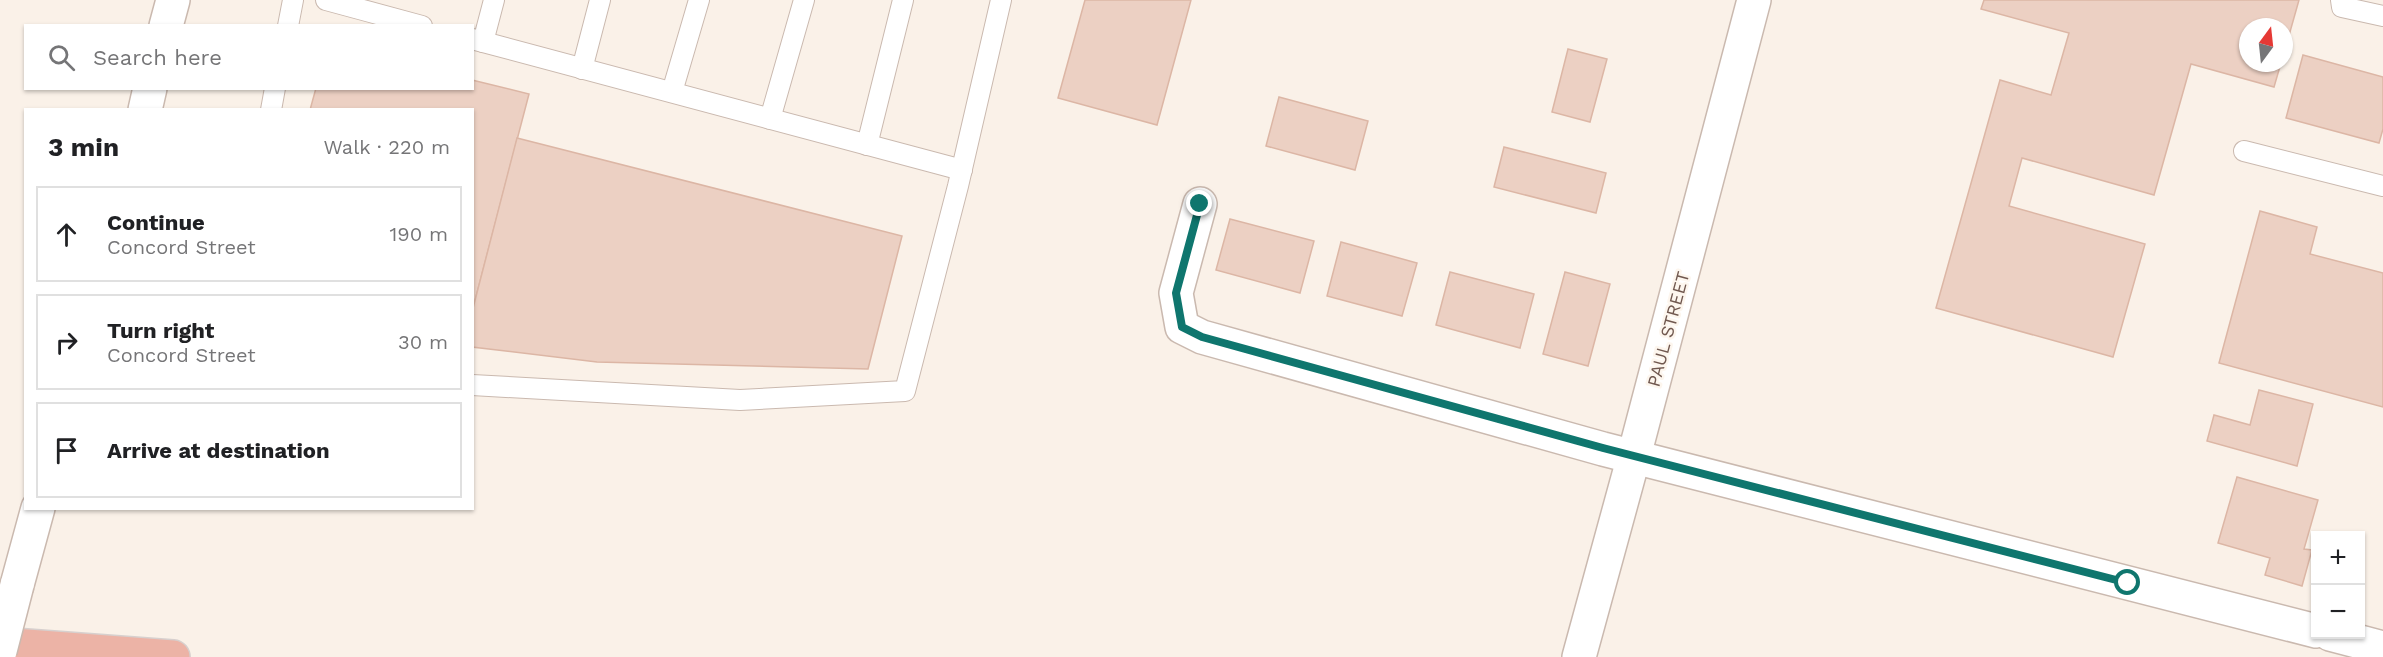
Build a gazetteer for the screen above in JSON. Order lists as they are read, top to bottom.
{
  "streets": {
    "street": ["PAUL STREET"]
  },
  "north": "top",
  "page": {
    "search": "Search here",
    "heading": ["3 min", "Walk · 220 m"],
    "list": [
      ["Continue", "Concord Street", "190 m"],
      ["Turn right", "Concord Street", "30 m"],
      "Arrive at destination"
    ],
    "map_buttons": ["+", "−"]
  }
}
